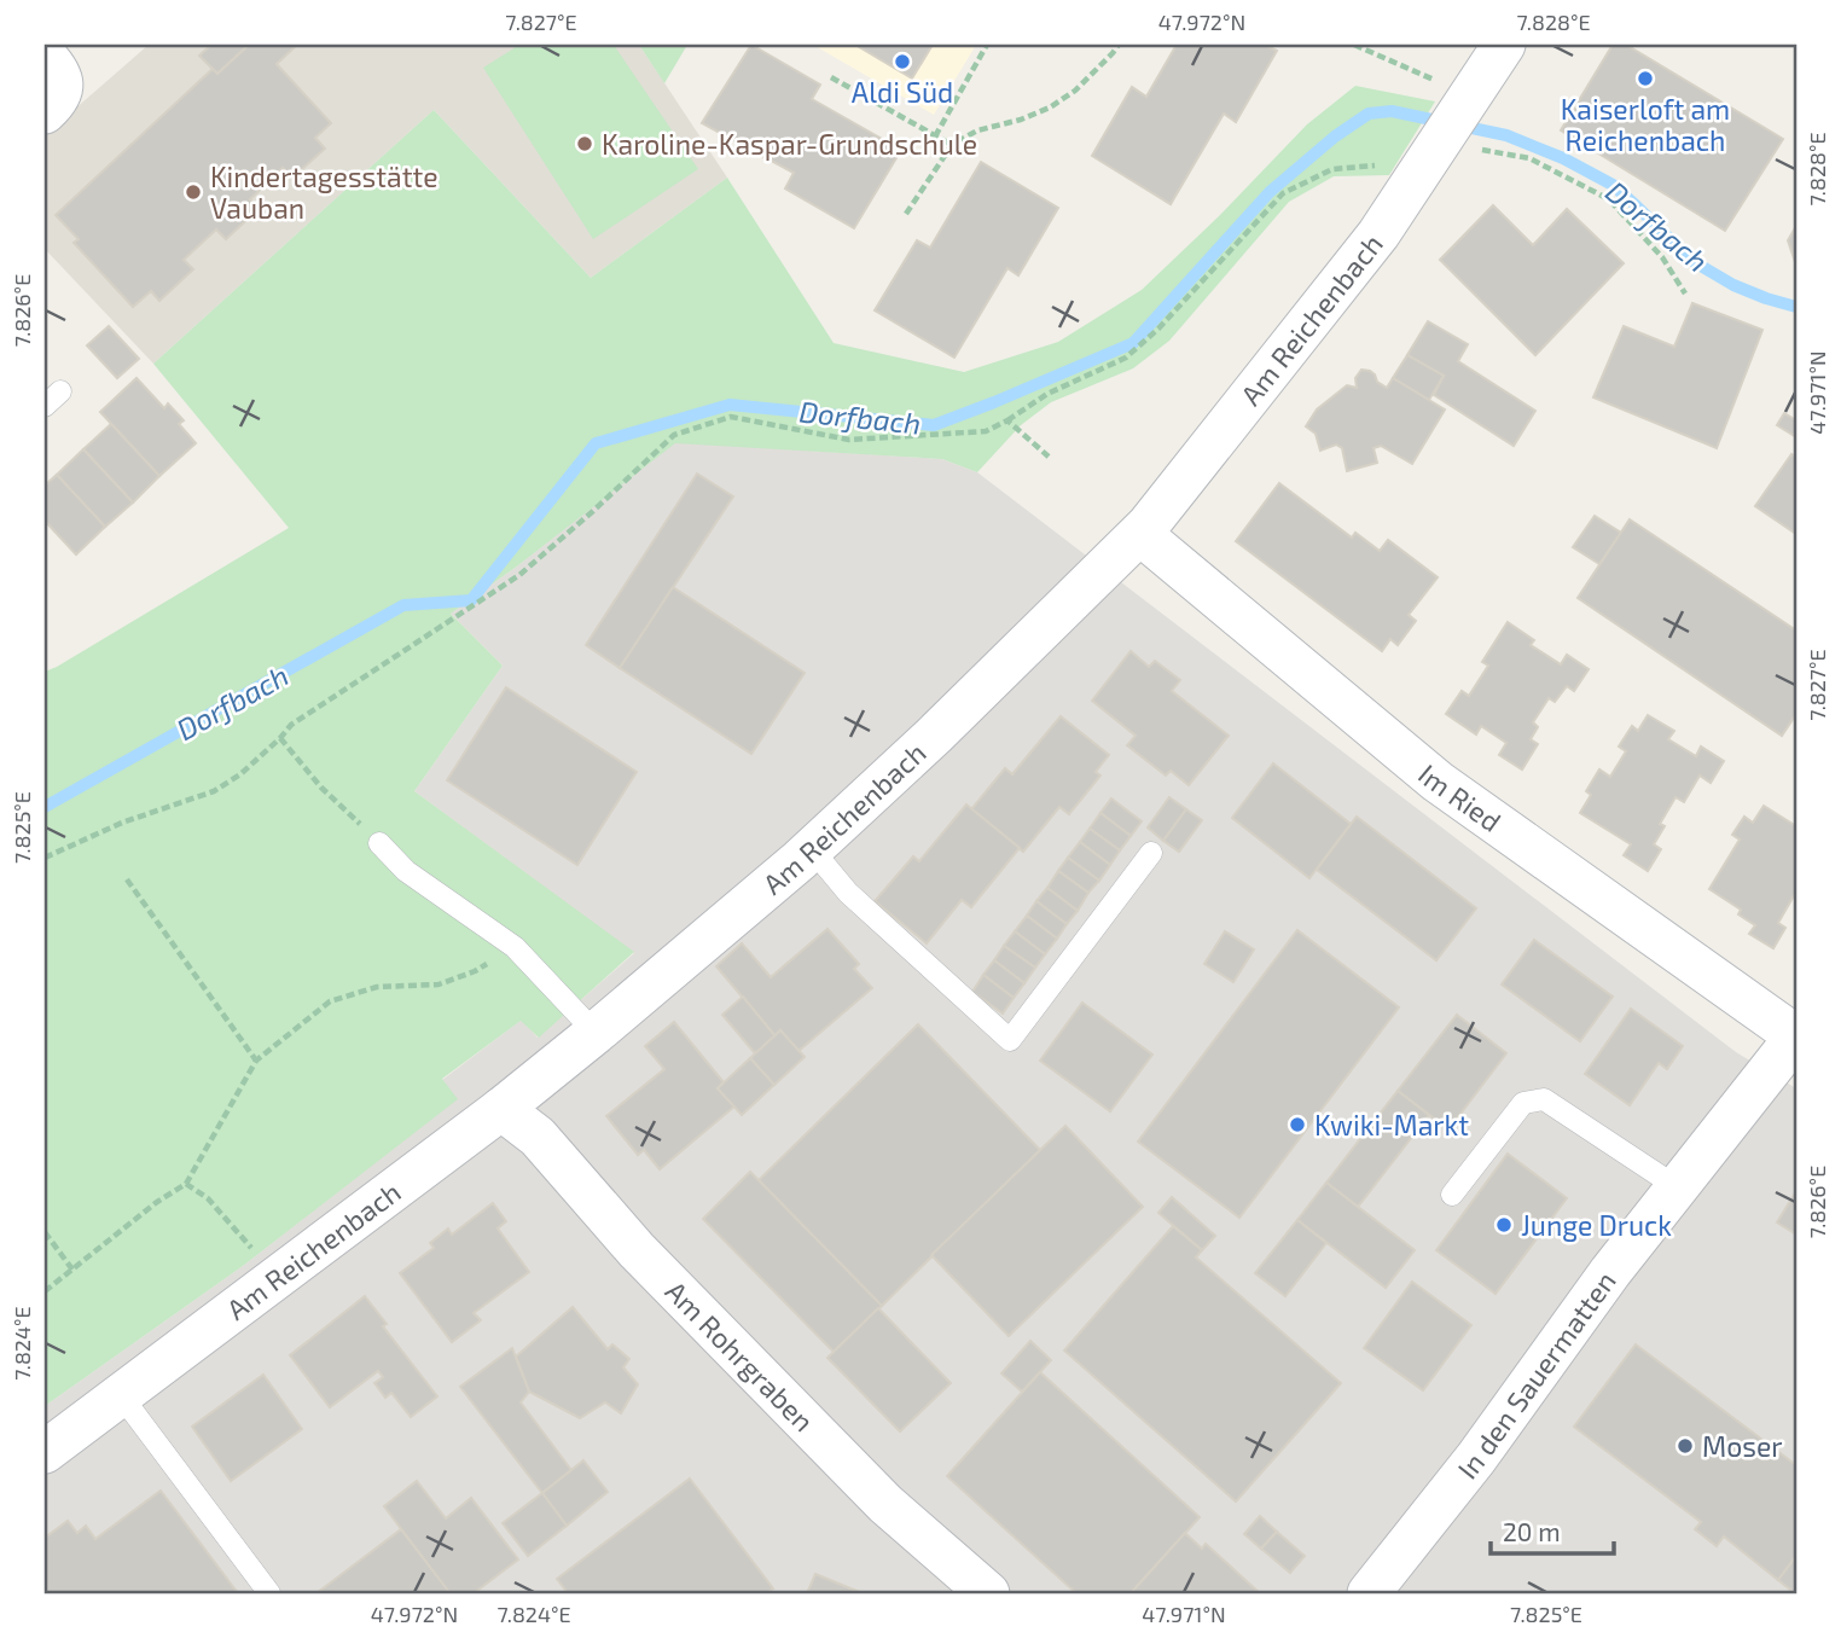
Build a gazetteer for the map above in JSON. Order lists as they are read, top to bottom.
{
  "streets": {
    "street": [
      "Am Reichenbach",
      "Im Ried",
      "Am Rohrgraben",
      "In den Sauermatten"
    ]
  },
  "crossings": [
    ["Am Reichenbach", "Im Ried"],
    ["Am Reichenbach", "Am Rohrgraben"],
    ["Im Ried", "In den Sauermatten"]
  ],
  "water": ["Dorfbach"],
  "places": [
    "Aldi Süd",
    "Kaiserloft am Reichenbach",
    "Karoline-Kaspar-Grundschule",
    "Kindertagesstätte Vauban",
    "Kwiki-Markt",
    "Junge Druck",
    "Moser"
  ],
  "scale_bar": "20 m",
  "coordinates": [
    "7.827°E",
    "47.972°N",
    "7.828°E",
    "7.826°E",
    "47.971°N",
    "7.825°E",
    "7.824°E"
  ]
}
